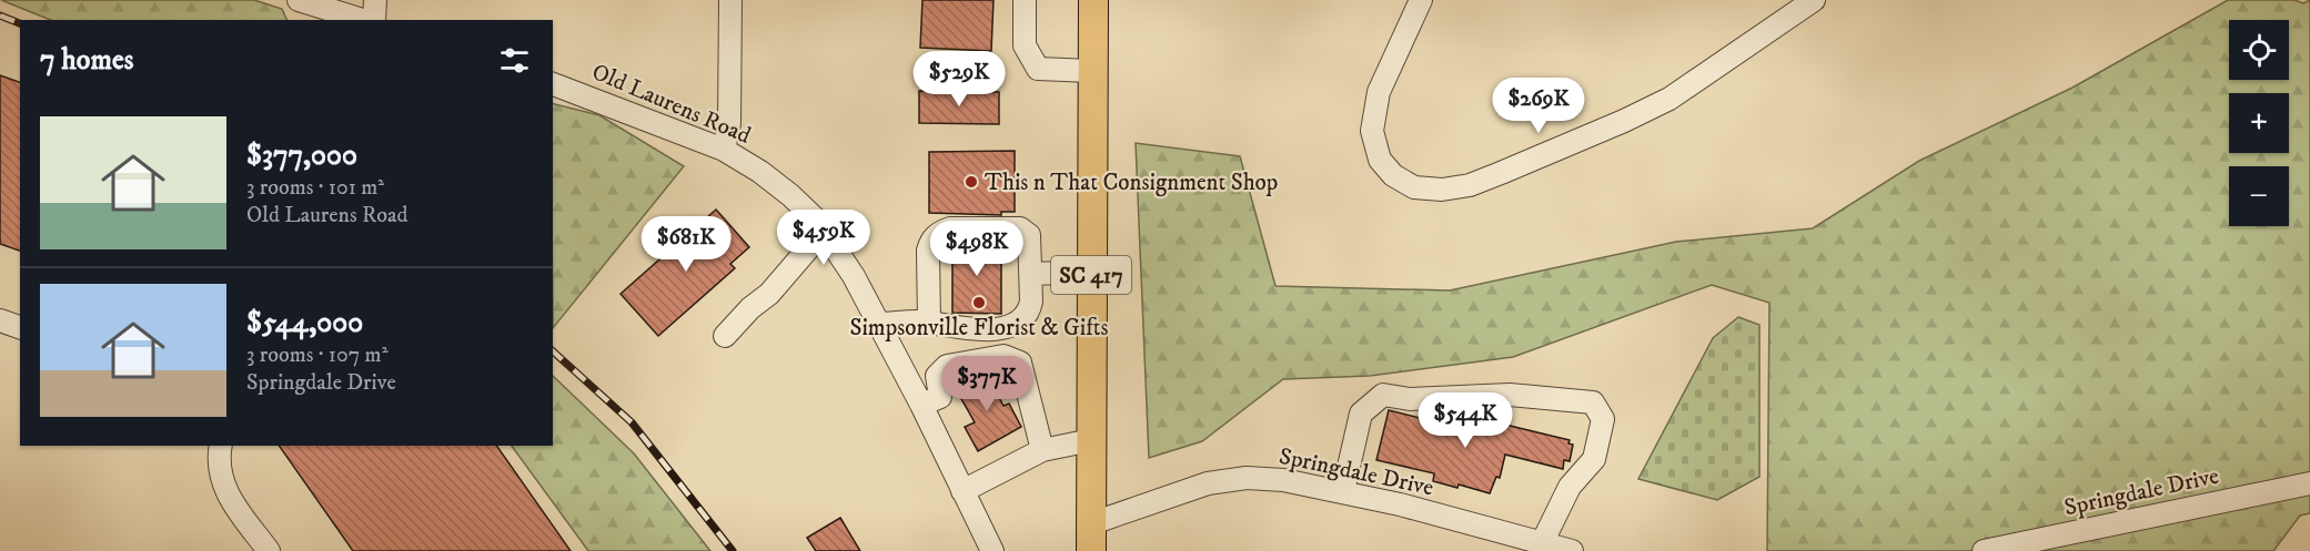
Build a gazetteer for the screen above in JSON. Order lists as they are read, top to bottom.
{
  "streets": {
    "main road": ["SC 417"],
    "street": ["Old Laurens Road", "Springdale Drive"]
  },
  "crossings": [
    ["SC 417", "Springdale Drive"]
  ],
  "places": ["This n That Consignment Shop", "Simpsonville Florist & Gifts"],
  "page": {
    "map_buttons": ["+", "−"],
    "heading": "7 homes",
    "price": [
      "$529K",
      "$269K",
      "$459K",
      "$681K",
      "$498K",
      "$377K",
      "$544K"
    ],
    "list": [
      {
        "name": "$377,000",
        "note": "3 rooms · 101 m² · Old Laurens Road"
      },
      {
        "name": "$544,000",
        "note": "3 rooms · 107 m² · Springdale Drive"
      }
    ]
  }
}
